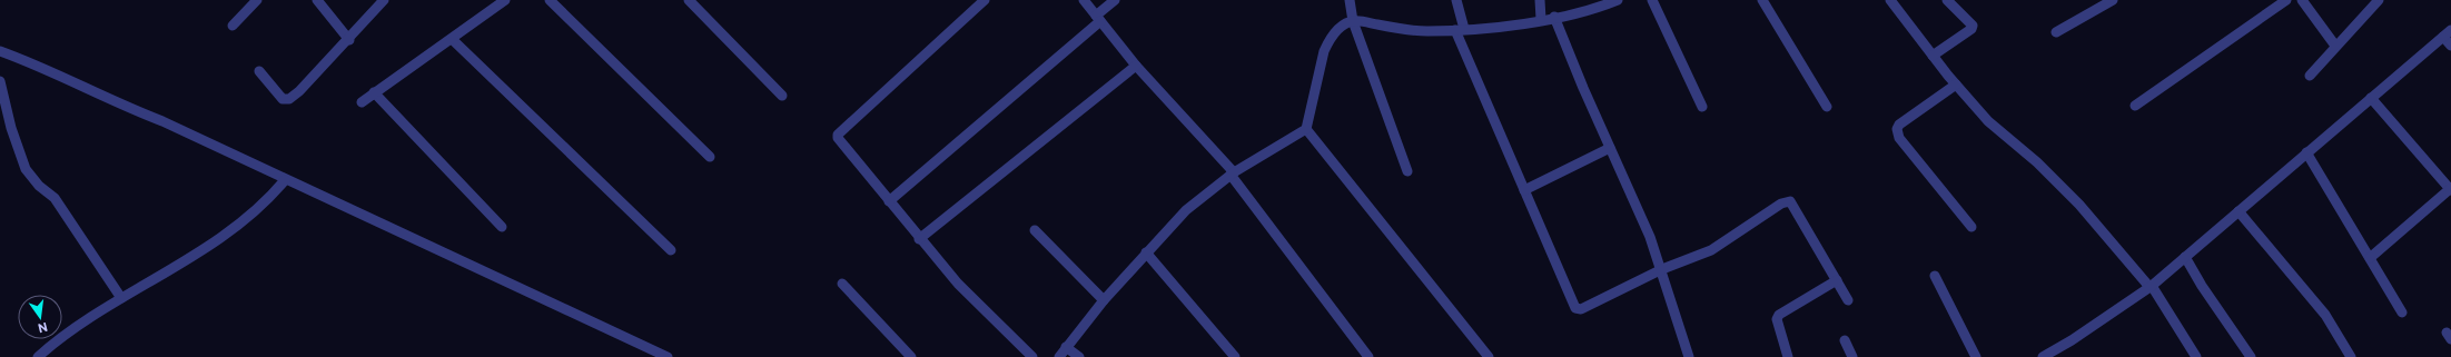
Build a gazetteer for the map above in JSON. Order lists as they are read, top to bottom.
{
  "north": "bottom"
}
